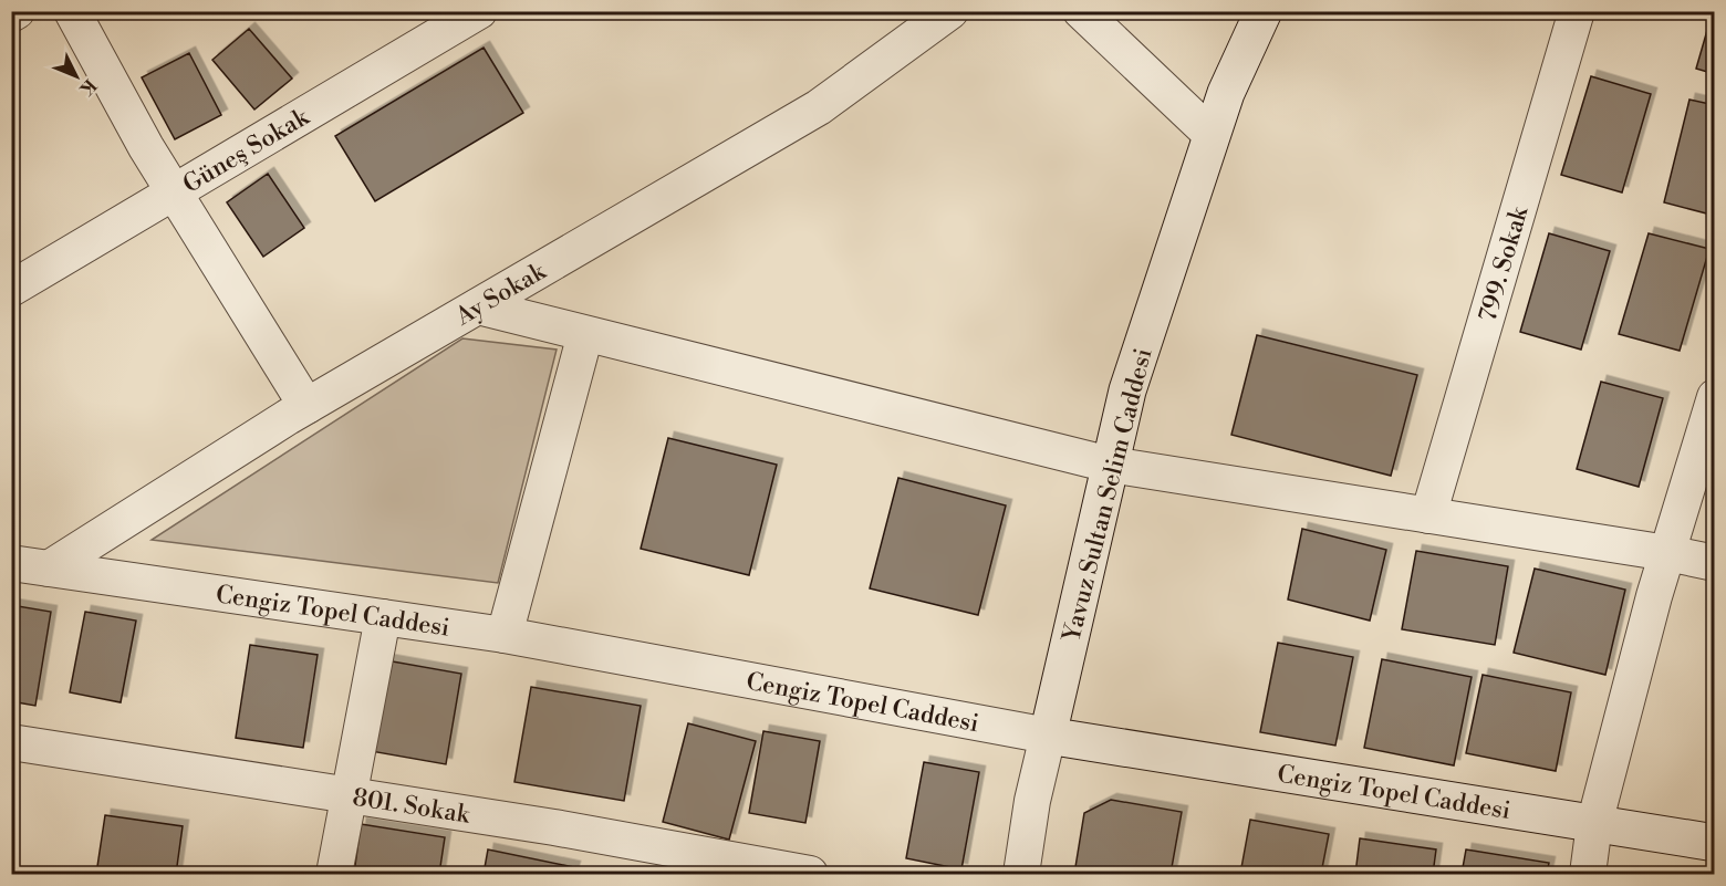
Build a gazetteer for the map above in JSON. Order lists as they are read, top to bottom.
{
  "streets": {
    "street": [
      "Güneş Sokak",
      "799. Sokak",
      "Ay Sokak",
      "Yavuz Sultan Selim Caddesi",
      "Cengiz Topel Caddesi",
      "801. Sokak"
    ]
  },
  "crossings": [
    ["Ay Sokak", "Cengiz Topel Caddesi"],
    ["Yavuz Sultan Selim Caddesi", "Cengiz Topel Caddesi"]
  ],
  "north": "bottom right"
}
